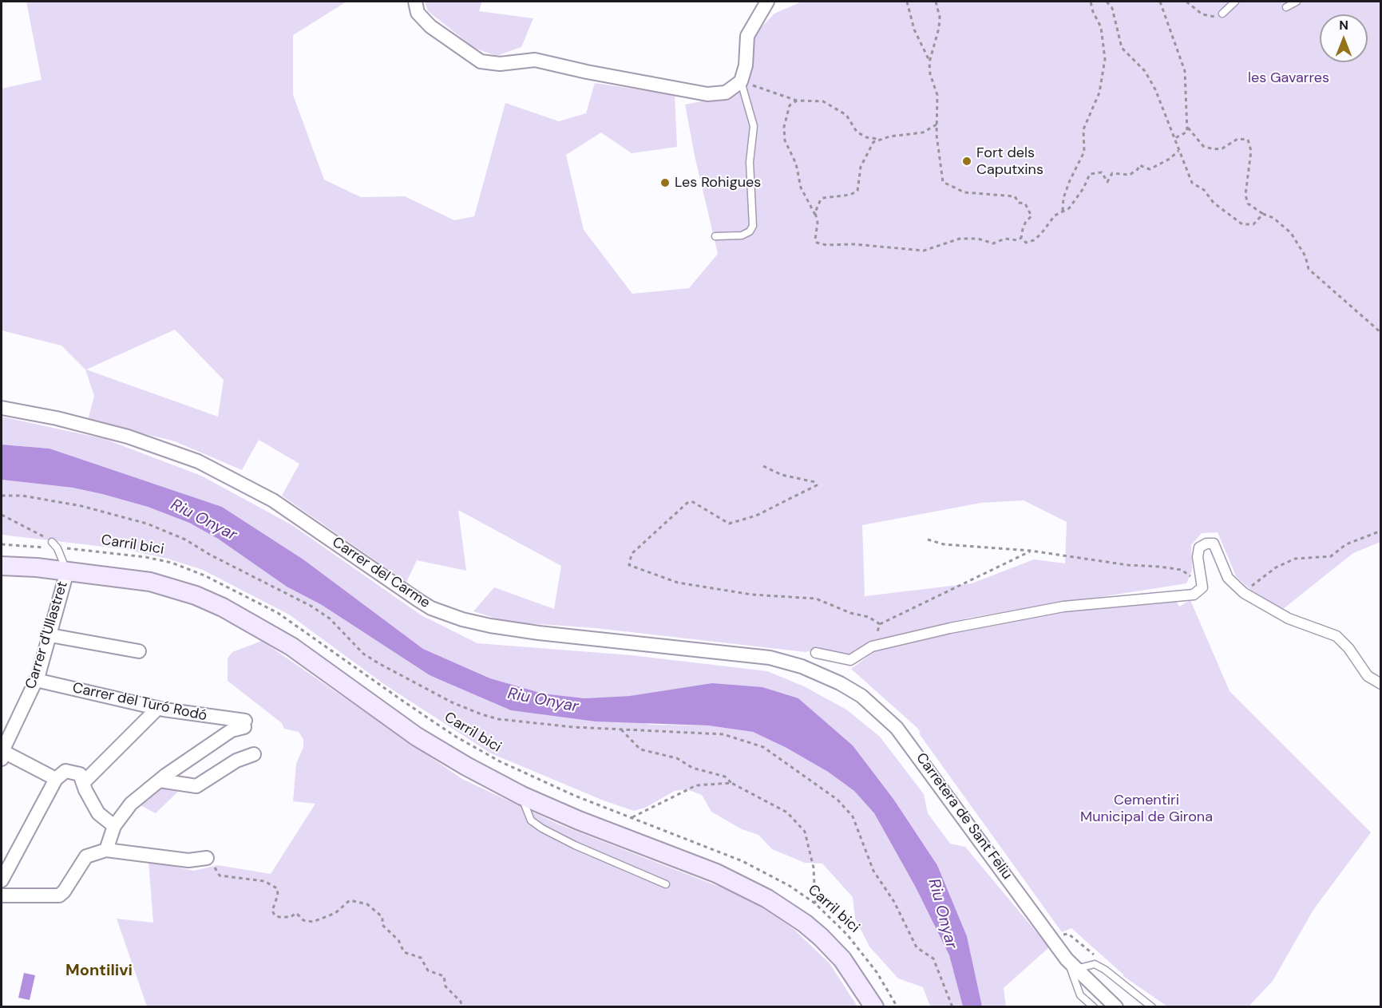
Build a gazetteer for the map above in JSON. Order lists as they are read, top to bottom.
{
  "streets": {
    "street": [
      "Carrer del Carme",
      "Carrer d'Ullastret",
      "Carrer del Turó Rodó",
      "Carretera de Sant Feliu"
    ],
    "path": ["Carril bici"]
  },
  "crossings": [
    ["Carrer del Carme", "Carretera de Sant Feliu"],
    ["Carrer d'Ullastret", "Carrer del Turó Rodó"]
  ],
  "districts": ["Montilivi"],
  "water": ["Riu Onyar"],
  "parks": ["les Gavarres", "Cementiri Municipal de Girona"],
  "places": ["Fort dels Caputxins", "Les Rohigues"],
  "north": "top"
}
